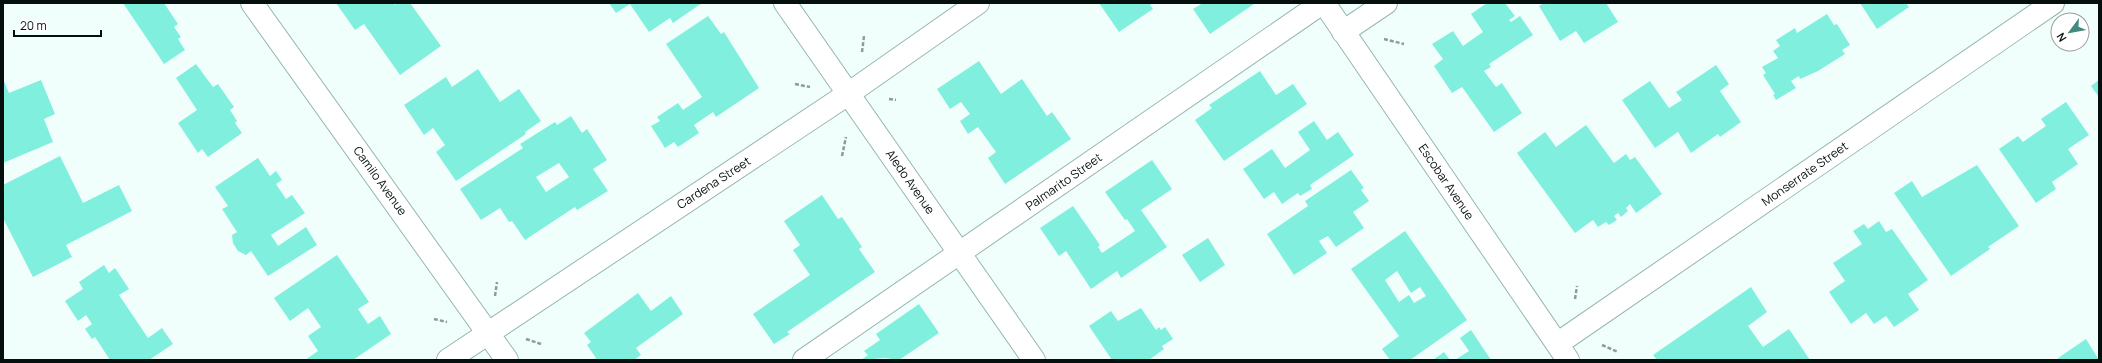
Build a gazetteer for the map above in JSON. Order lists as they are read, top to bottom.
{
  "streets": {
    "street": [
      "Monserrate Street",
      "Camilo Avenue",
      "Aledo Avenue",
      "Palmarito Street",
      "Escobar Avenue",
      "Cardena Street"
    ]
  },
  "crossings": [
    ["Monserrate Street", "Escobar Avenue"],
    ["Camilo Avenue", "Cardena Street"],
    ["Aledo Avenue", "Palmarito Street"],
    ["Aledo Avenue", "Cardena Street"],
    ["Palmarito Street", "Escobar Avenue"]
  ],
  "scale_bar": "20 m",
  "north": "bottom left"
}
